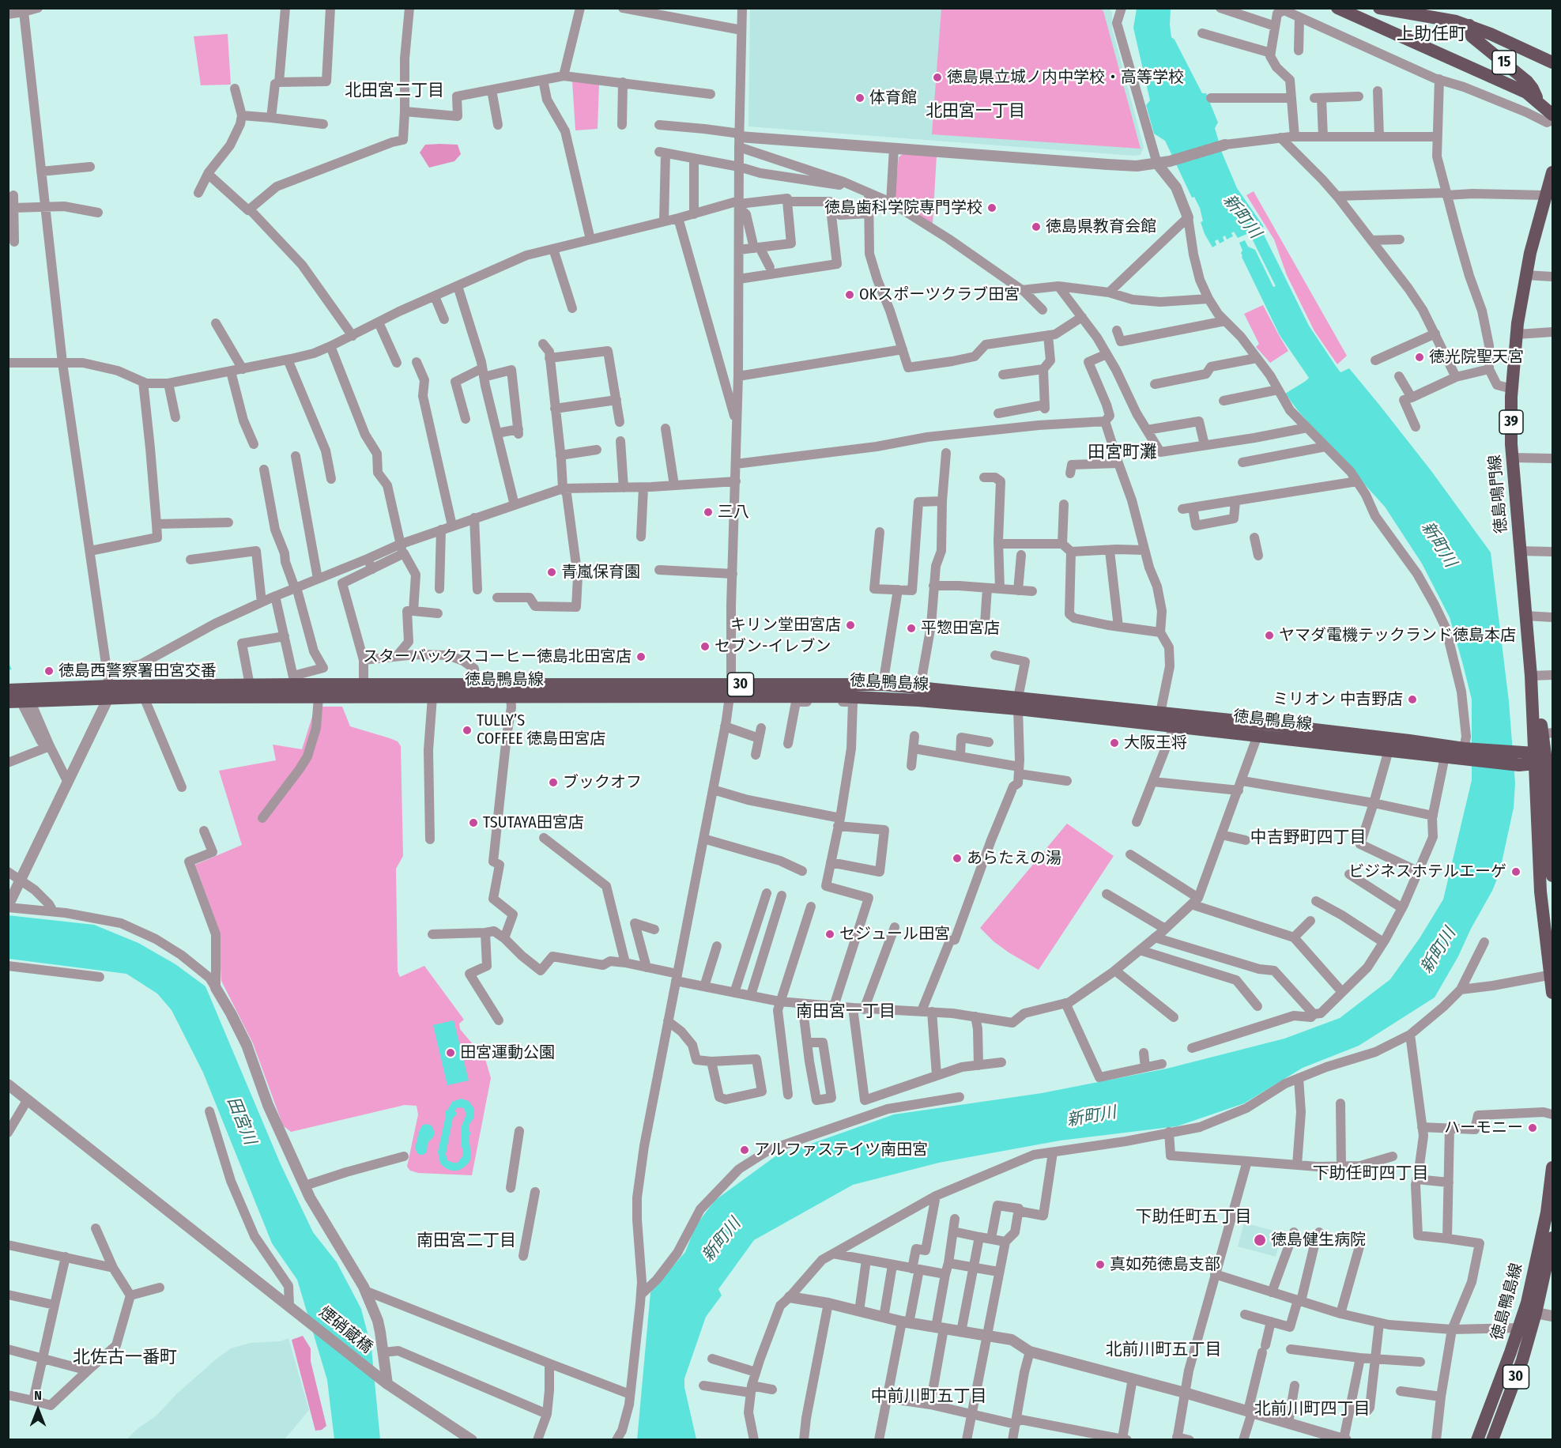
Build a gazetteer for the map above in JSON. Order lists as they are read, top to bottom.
{
  "streets": {
    "main road": [
      "15",
      "39",
      "徳島鳴門線",
      "徳島鴨島線",
      "30"
    ],
    "street": ["煙硝蔵橋"]
  },
  "crossings": [
    ["徳島鳴門線", "徳島鴨島線"]
  ],
  "districts": [
    "上助任町",
    "北田宮二丁目",
    "北田宮一丁目",
    "田宮町灘",
    "中吉野町四丁目",
    "南田宮一丁目",
    "下助任町四丁目",
    "下助任町五丁目",
    "南田宮二丁目",
    "北前川町五丁目",
    "北佐古一番町",
    "中前川町五丁目",
    "北前川町四丁目"
  ],
  "water": ["新町川", "田宮川"],
  "places": [
    "徳島県立城ノ内中学校・高等学校",
    "体育館",
    "徳島歯科学院専門学校",
    "徳島県教育会館",
    "OKスポーツクラブ田宮",
    "徳光院聖天宮",
    "三八",
    "青嵐保育園",
    "キリン堂田宮店",
    "平惣田宮店",
    "ヤマダ電機テックランド徳島本店",
    "セブン-イレブン",
    "スターバックスコーヒー徳島北田宮店",
    "徳島西警察署田宮交番",
    "ミリオン 中吉野店",
    "TULLY’S COFFEE 徳島田宮店",
    "大阪王将",
    "ブックオフ",
    "TSUTAYA田宮店",
    "あらたえの湯",
    "ビジネスホテルエーゲ",
    "セジュール田宮",
    "田宮運動公園",
    "ハーモニー",
    "アルファステイツ南田宮",
    "徳島健生病院",
    "真如苑徳島支部"
  ],
  "north": "top"
}
